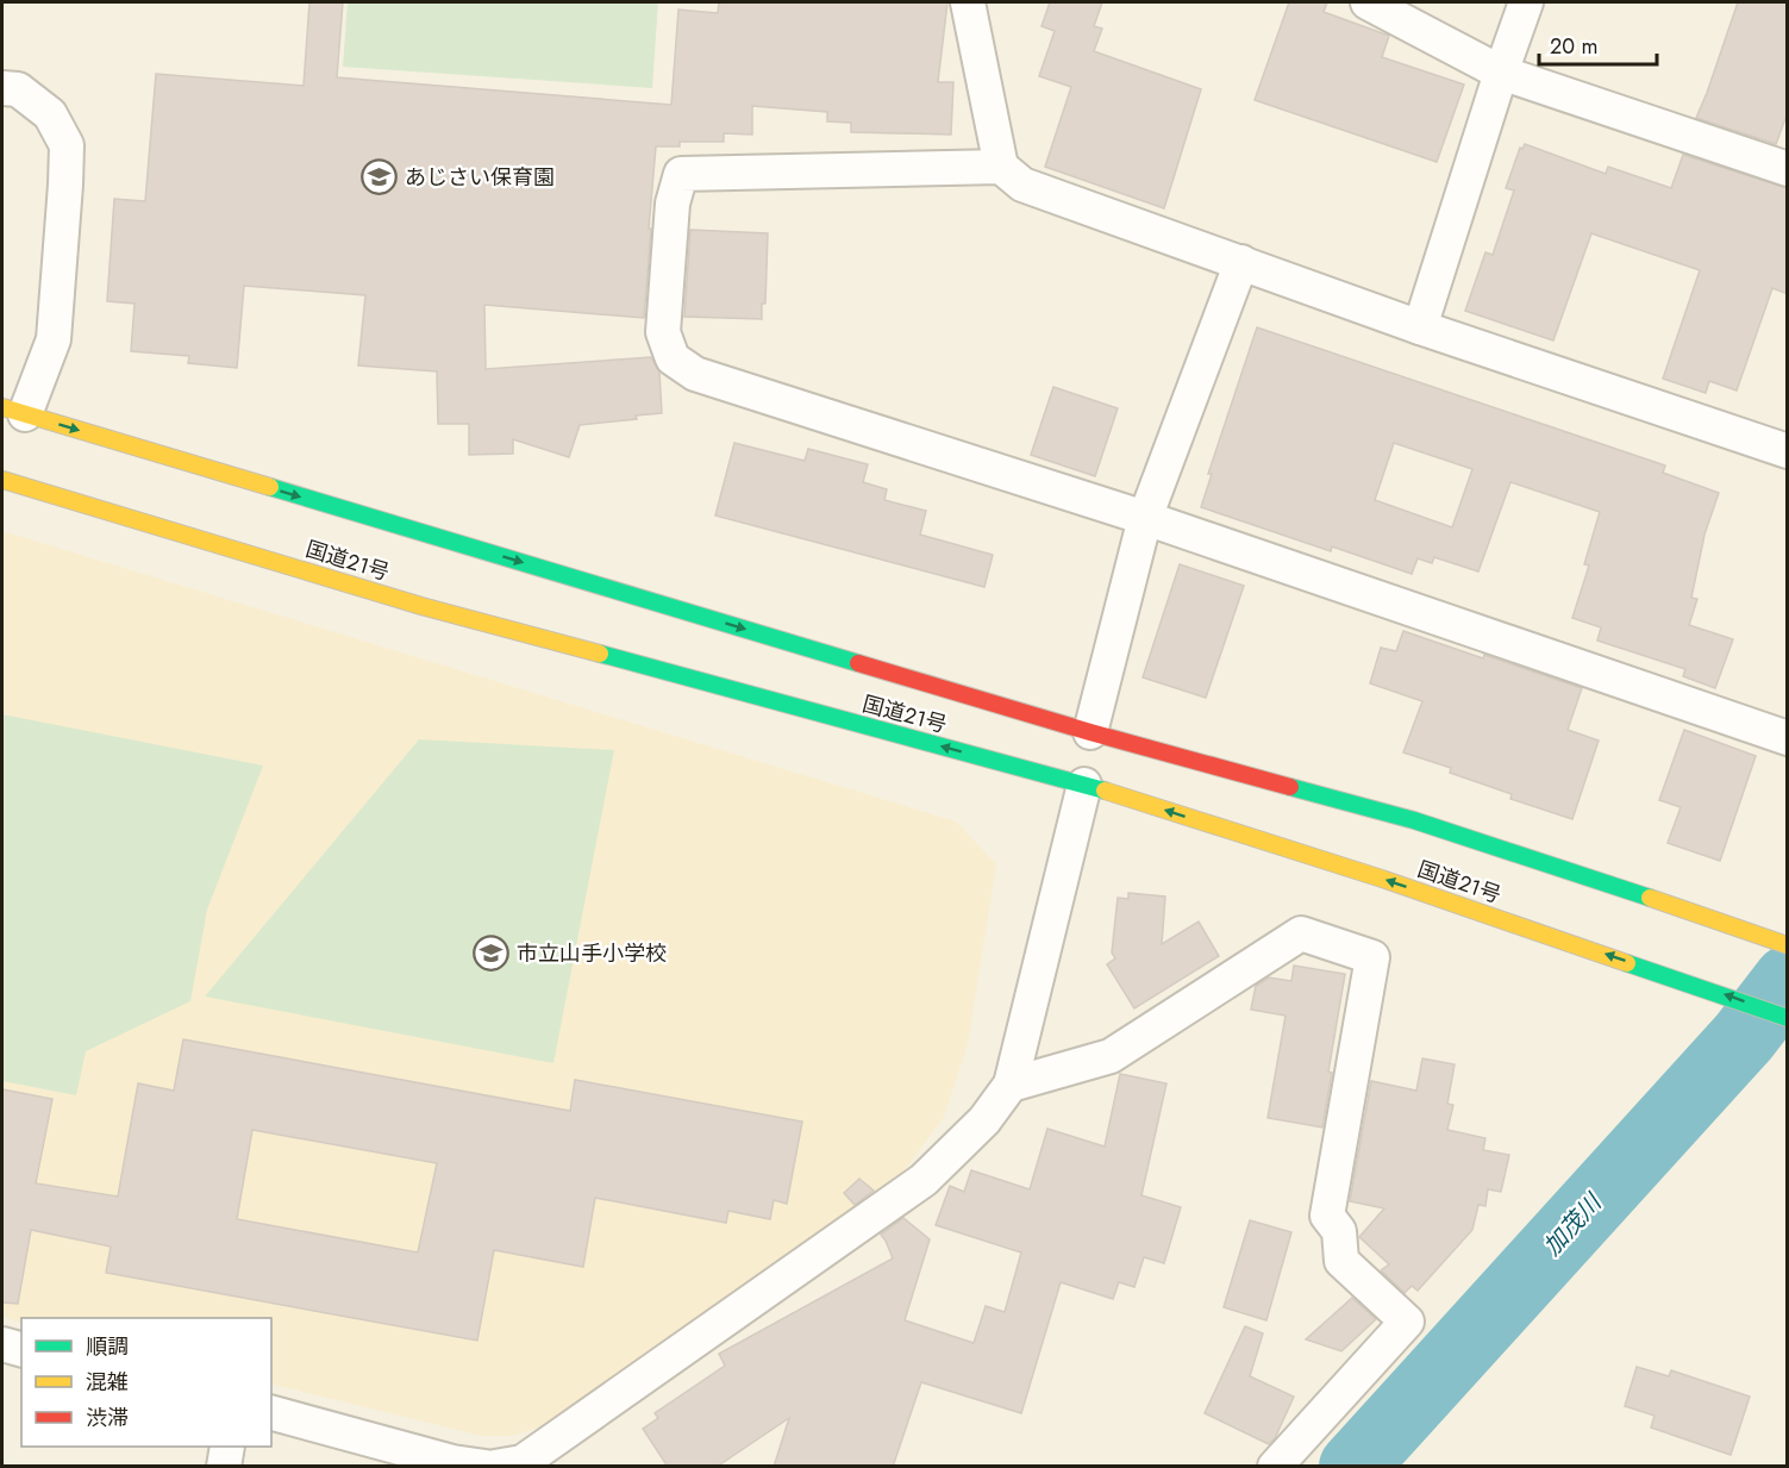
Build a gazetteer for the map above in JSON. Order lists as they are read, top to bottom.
{
  "streets": {
    "highway": ["国道21号"]
  },
  "water": ["加茂川"],
  "places": {
    "school or university": ["あじさい保育園", "市立山手小学校"]
  },
  "legend": ["順調", "混雑", "渋滞"],
  "scale_bar": "20 m"
}
